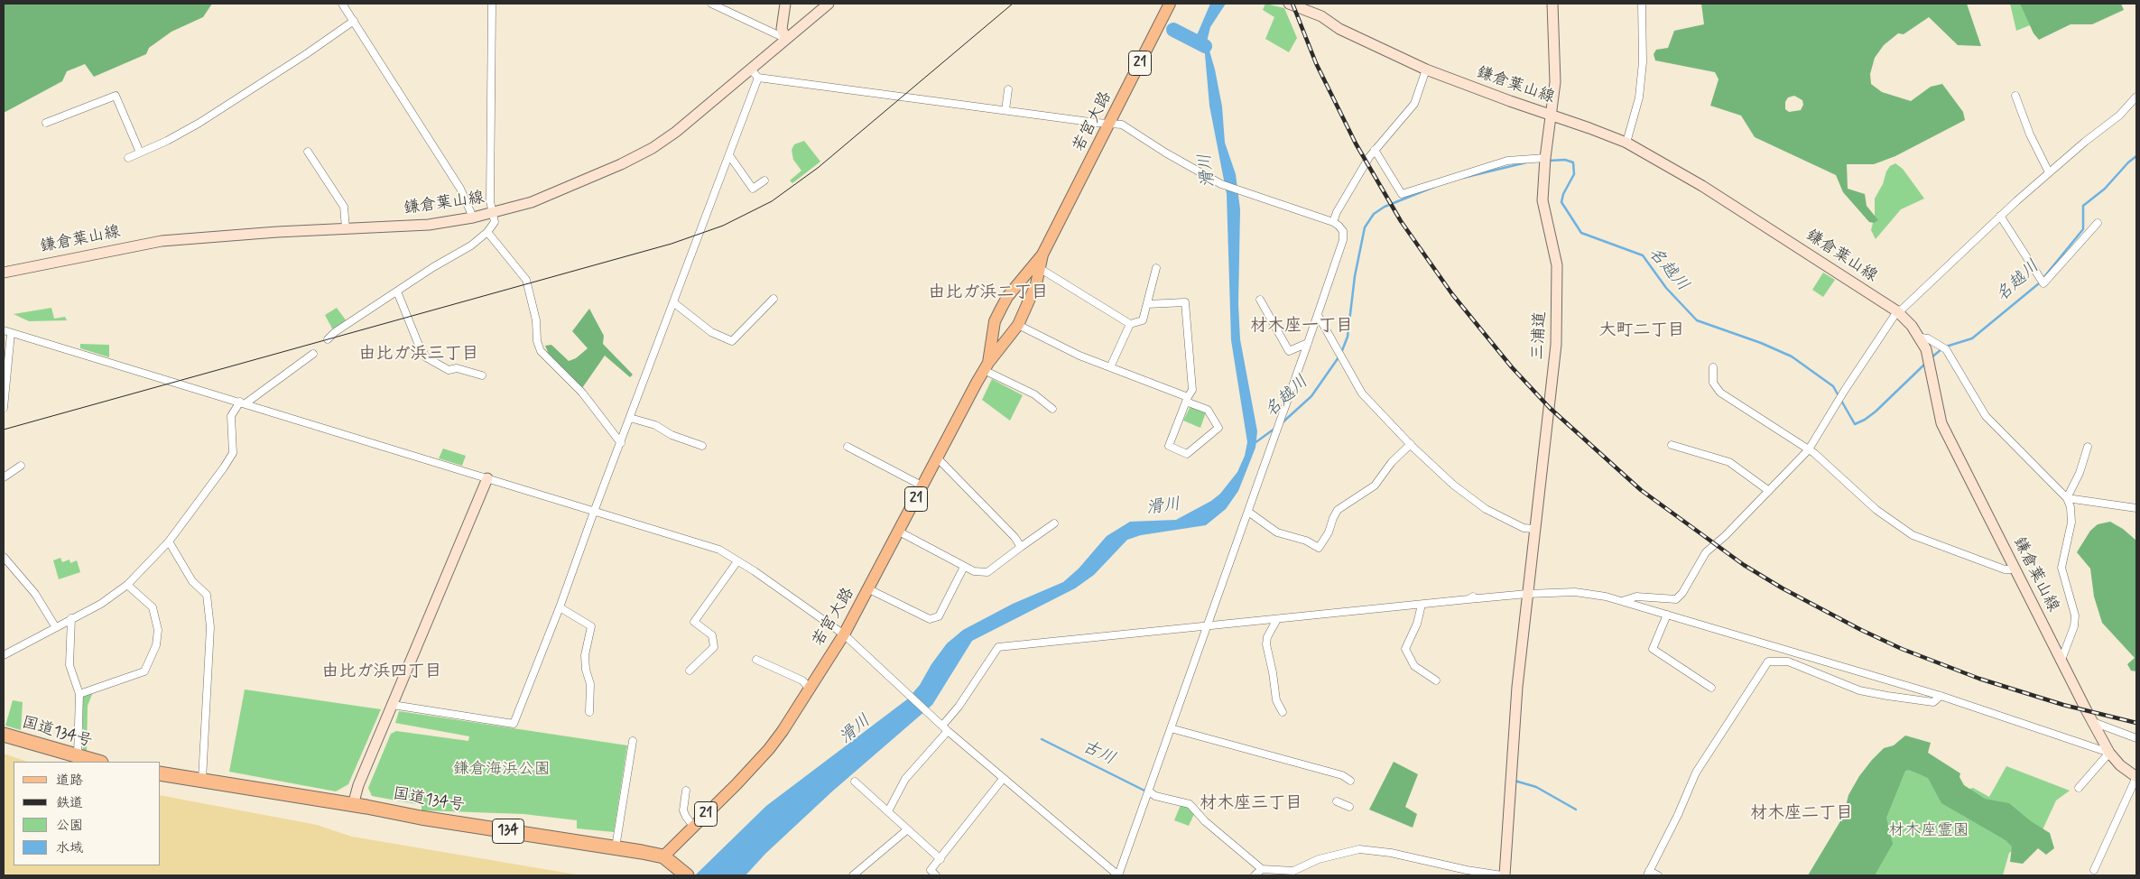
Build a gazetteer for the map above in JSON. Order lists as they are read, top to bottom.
{
  "streets": {
    "highway": ["国道134号", "134"],
    "main road": [
      "21",
      "鎌倉葉山線",
      "若宮大路",
      "三浦道"
    ]
  },
  "crossings": [
    ["鎌倉葉山線", "三浦道"],
    ["若宮大路", "国道134号"]
  ],
  "districts": [
    "由比ガ浜二丁目",
    "材木座一丁目",
    "大町二丁目",
    "由比ガ浜三丁目",
    "由比ガ浜四丁目",
    "材木座三丁目",
    "材木座二丁目"
  ],
  "water": ["滑川", "名越川", "古川"],
  "parks": ["鎌倉海浜公園", "材木座霊園"],
  "legend": [
    "道路",
    "鉄道",
    "公園",
    "水域"
  ]
}
